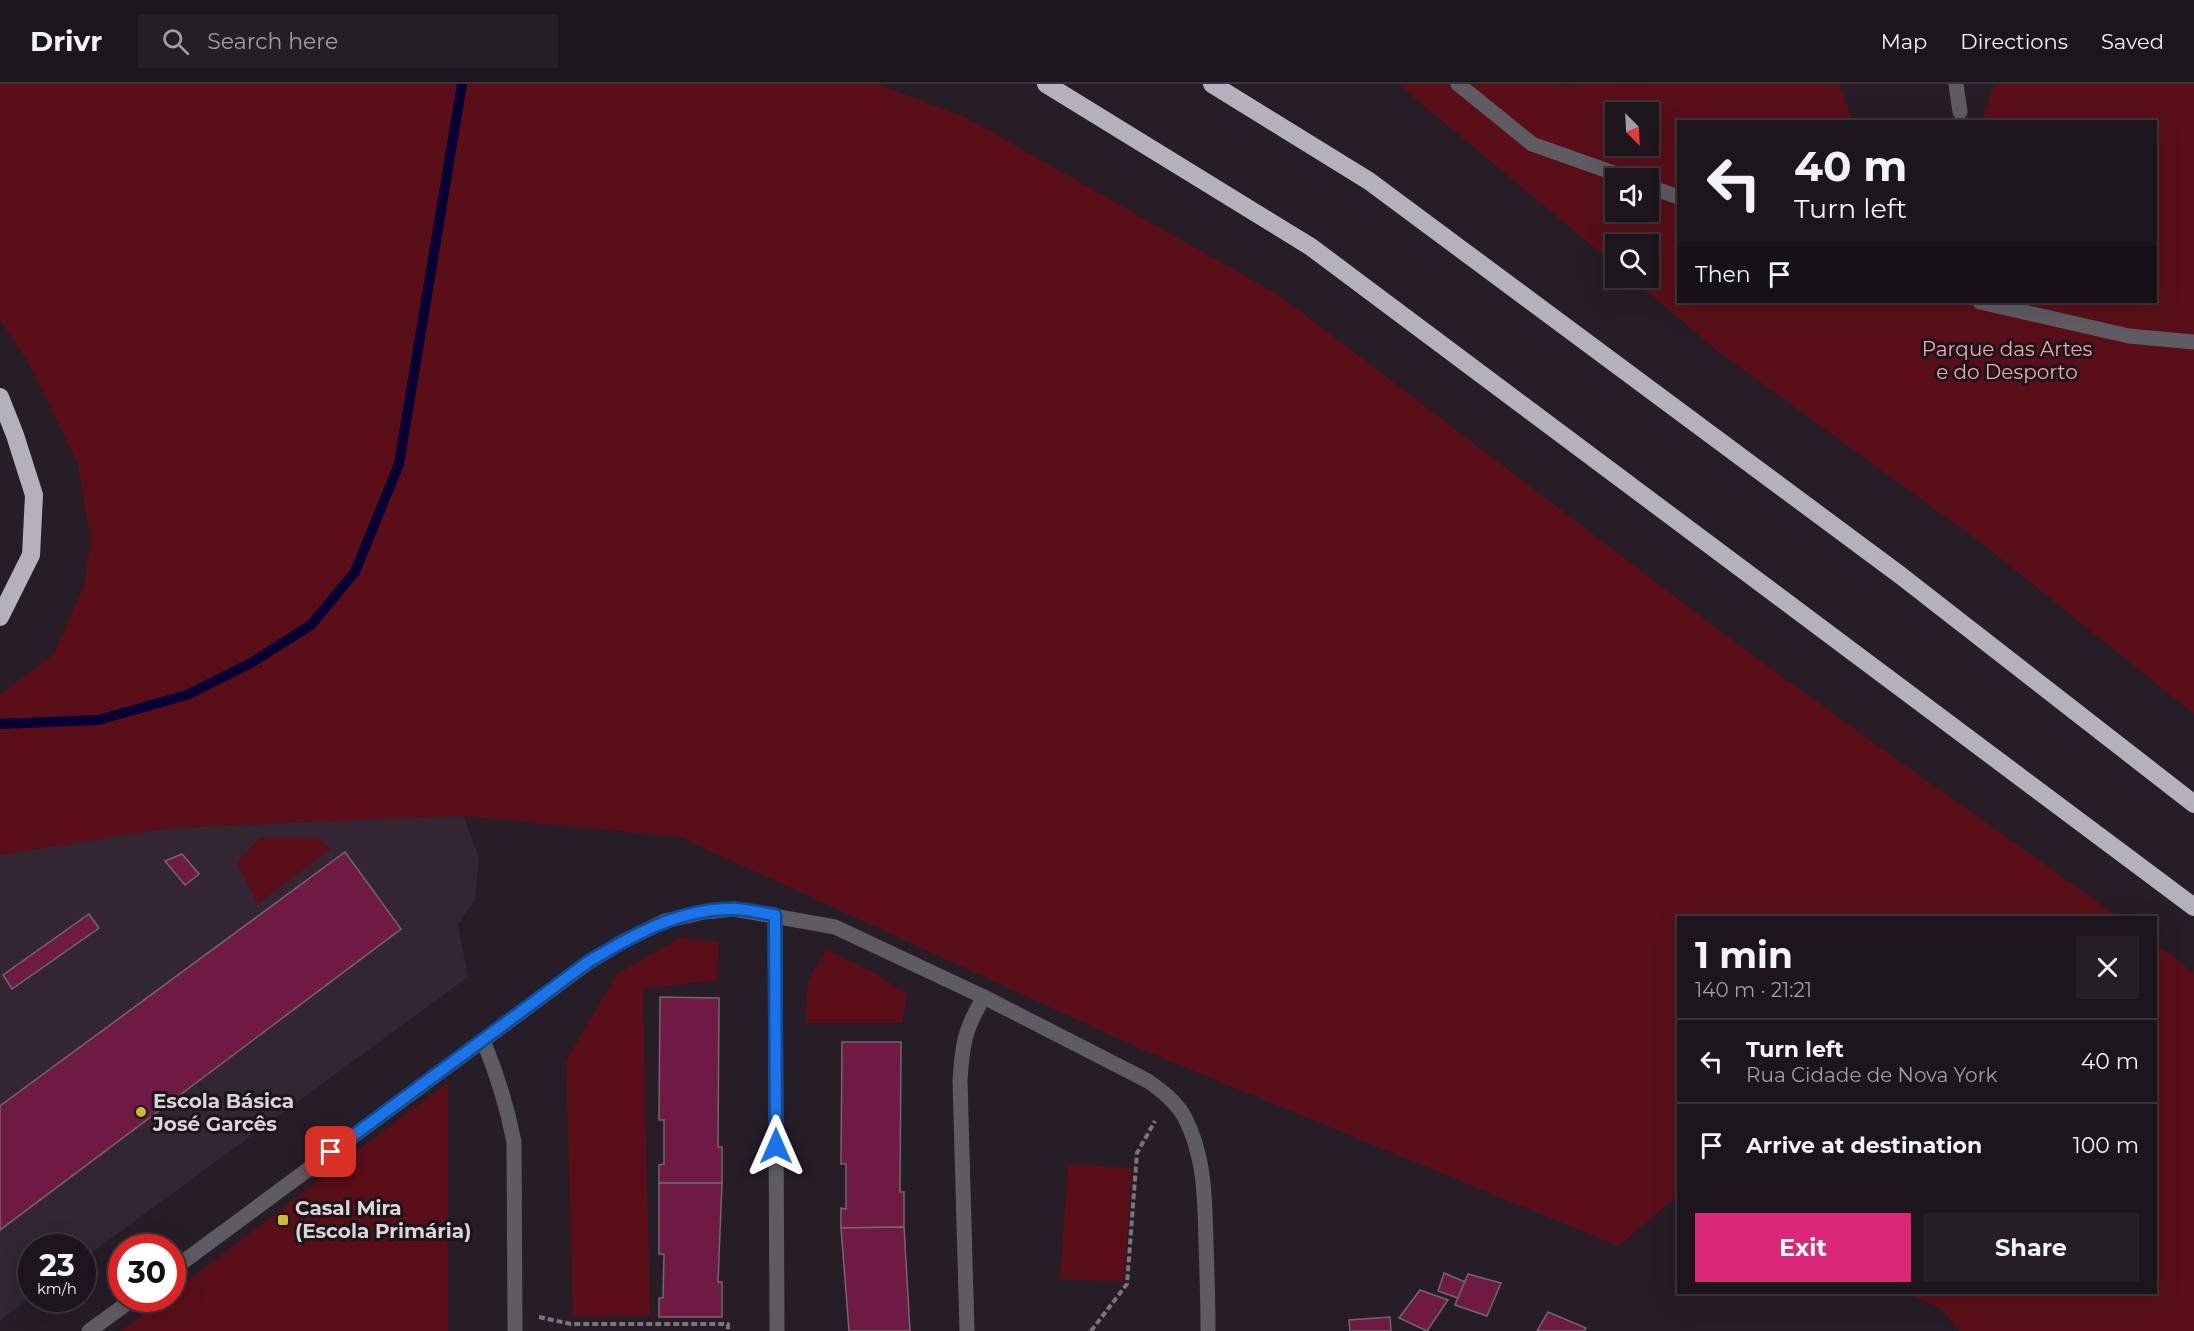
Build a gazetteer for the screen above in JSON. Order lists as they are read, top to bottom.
{
  "parks": ["Parque das Artes e do Desporto"],
  "places": {
    "other": ["Escola Básica José Garcês"],
    "transit": ["Casal Mira (Escola Primária)"]
  },
  "north": "bottom right",
  "page": {
    "header": "Drivr",
    "search": "Search here",
    "nav": ["Map", "Directions", "Saved"],
    "turn": ["40 m", "Turn left"],
    "then": "Then",
    "heading": ["1 min", "140 m · 21:21"],
    "list": [
      {
        "name": "Turn left",
        "note": "Rua Cidade de Nova York",
        "value": "40 m"
      },
      {
        "name": "Arrive at destination",
        "value": "100 m"
      }
    ],
    "buttons": ["Exit", "Share"],
    "speed": "23 km/h",
    "limit": "30"
  }
}
